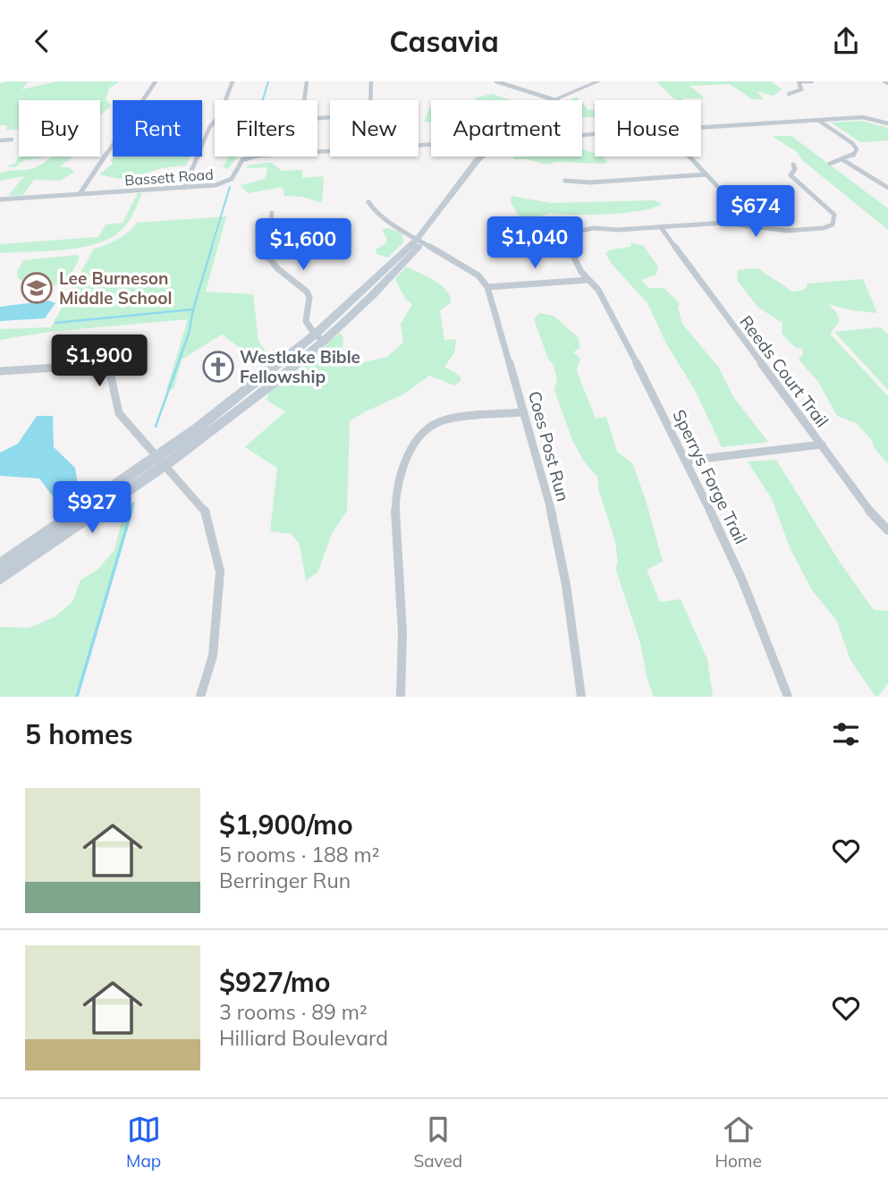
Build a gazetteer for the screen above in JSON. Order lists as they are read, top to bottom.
{
  "streets": {
    "street": [
      "Bassett Road",
      "Reeds Court Trail",
      "Coes Post Run",
      "Sperrys Forge Trail"
    ]
  },
  "places": {
    "school or university": ["Lee Burneson Middle School"],
    "church": ["Westlake Bible Fellowship"]
  },
  "page": {
    "header": "Casavia",
    "chip": [
      "Buy",
      "Rent",
      "Filters",
      "New",
      "Apartment",
      "House"
    ],
    "price": [
      "$674",
      "$1,040",
      "$1,600",
      "$1,900",
      "$927"
    ],
    "heading": "5 homes",
    "list": [
      {
        "name": "$1,900/mo",
        "note": "5 rooms · 188 m² · Berringer Run"
      },
      {
        "name": "$927/mo",
        "note": "3 rooms · 89 m² · Hilliard Boulevard"
      }
    ],
    "tabs": ["Map", "Saved", "Home"]
  }
}
